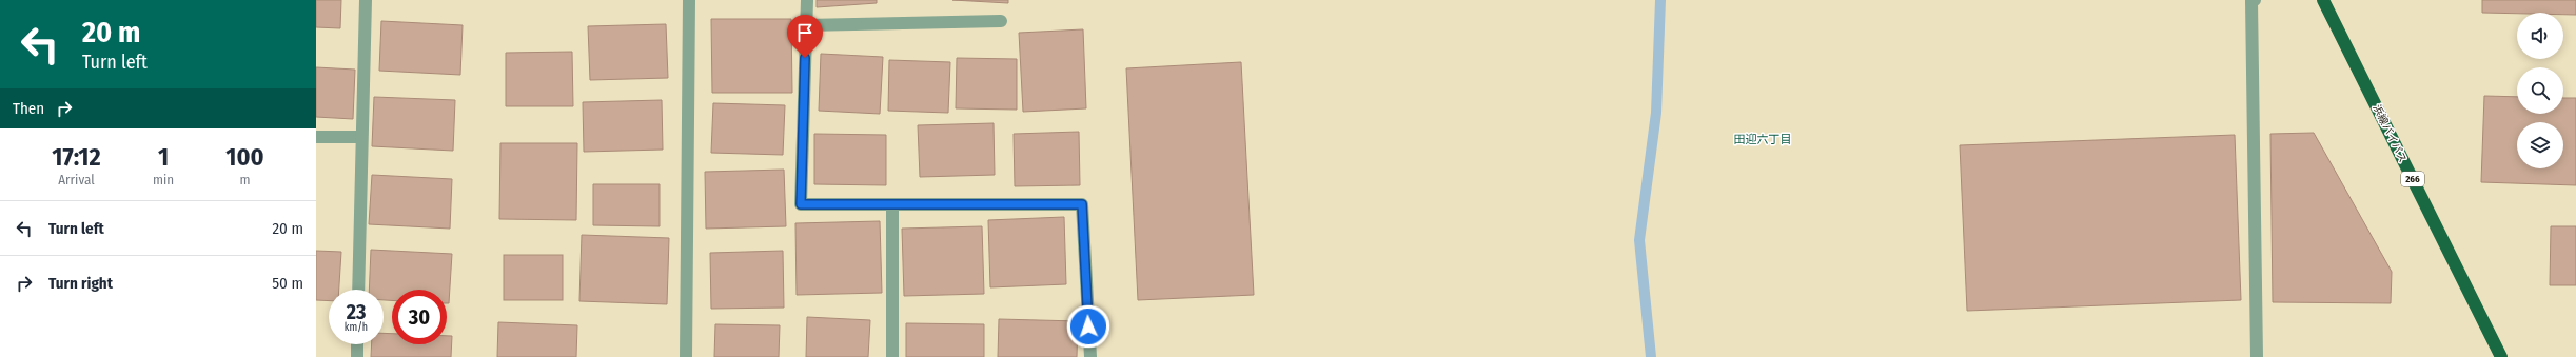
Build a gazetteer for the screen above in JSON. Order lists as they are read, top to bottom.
{
  "streets": {
    "highway": ["浜線バイパス", "266"]
  },
  "districts": ["田迎六丁目"],
  "page": {
    "turn": ["20 m", "Turn left"],
    "then": "Then",
    "eta": [
      "17:12",
      "Arrival",
      "1",
      "min",
      "100",
      "m"
    ],
    "list": [
      {
        "name": "Turn left",
        "value": "20 m"
      },
      {
        "name": "Turn right",
        "value": "50 m"
      }
    ],
    "speed": "23 km/h",
    "limit": "30"
  }
}
